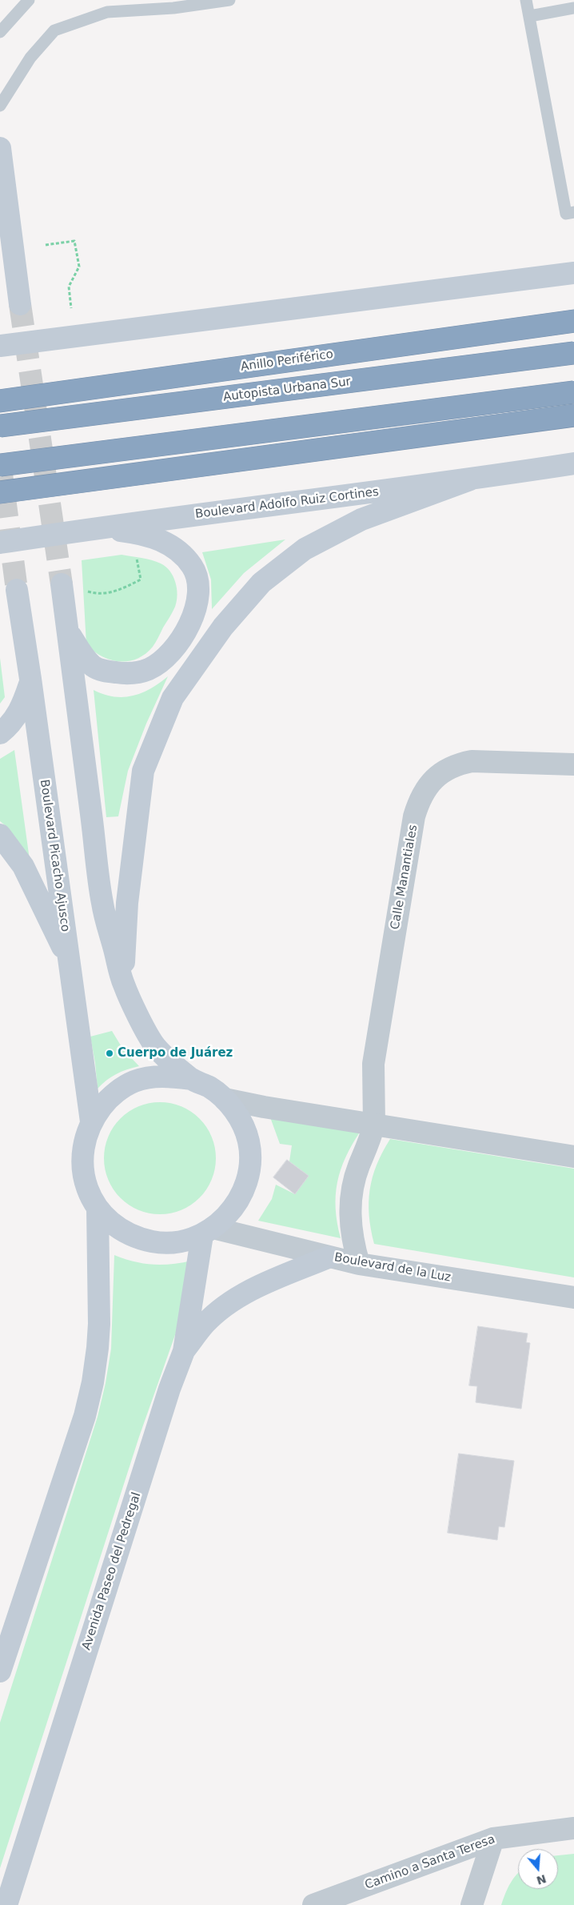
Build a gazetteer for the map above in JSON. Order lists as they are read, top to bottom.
{
  "streets": {
    "highway": ["Anillo Periférico", "Autopista Urbana Sur"],
    "main road": ["Boulevard Adolfo Ruiz Cortines", "Boulevard Picacho Ajusco", "Avenida Paseo del Pedregal"],
    "street": ["Calle Manantiales", "Boulevard de la Luz", "Camino a Santa Teresa"]
  },
  "crossings": [
    ["Calle Manantiales", "Boulevard de la Luz"],
    ["Boulevard de la Luz", "Avenida Paseo del Pedregal"]
  ],
  "places": ["Cuerpo de Juárez"],
  "north": "bottom"
}
